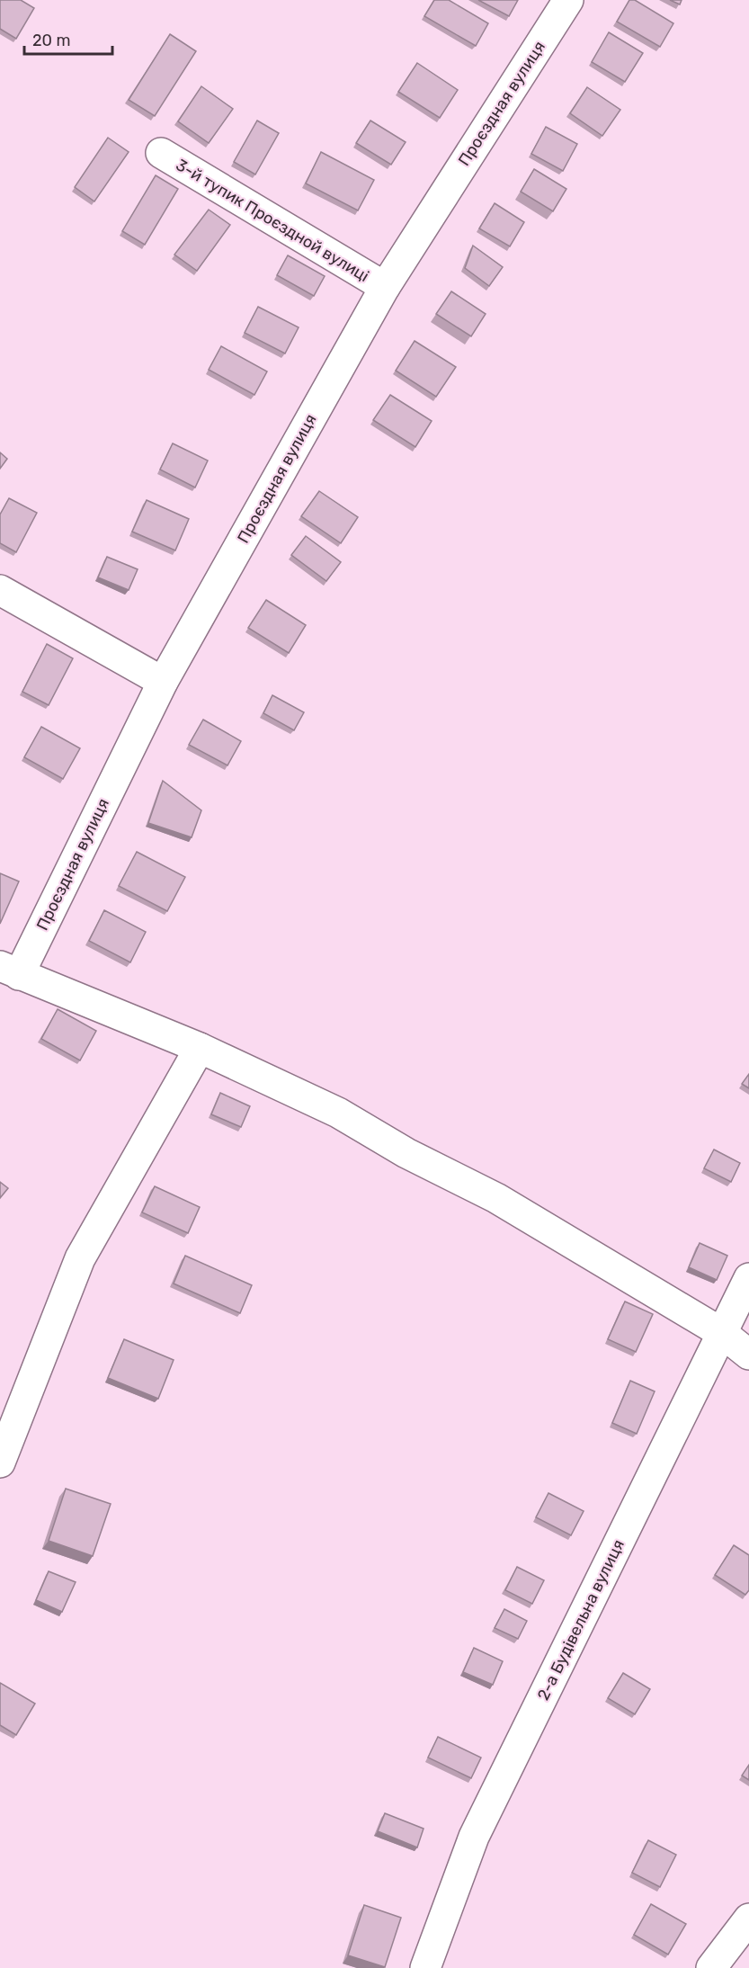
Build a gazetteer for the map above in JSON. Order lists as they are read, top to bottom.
{
  "streets": {
    "street": ["Проєздная вулиця", "3-й тупик Проєздной вулиці", "2-а Будівельна вулиця"]
  },
  "crossings": [
    ["Проєздная вулиця", "3-й тупик Проєздной вулиці"]
  ],
  "scale_bar": "20 m"
}
